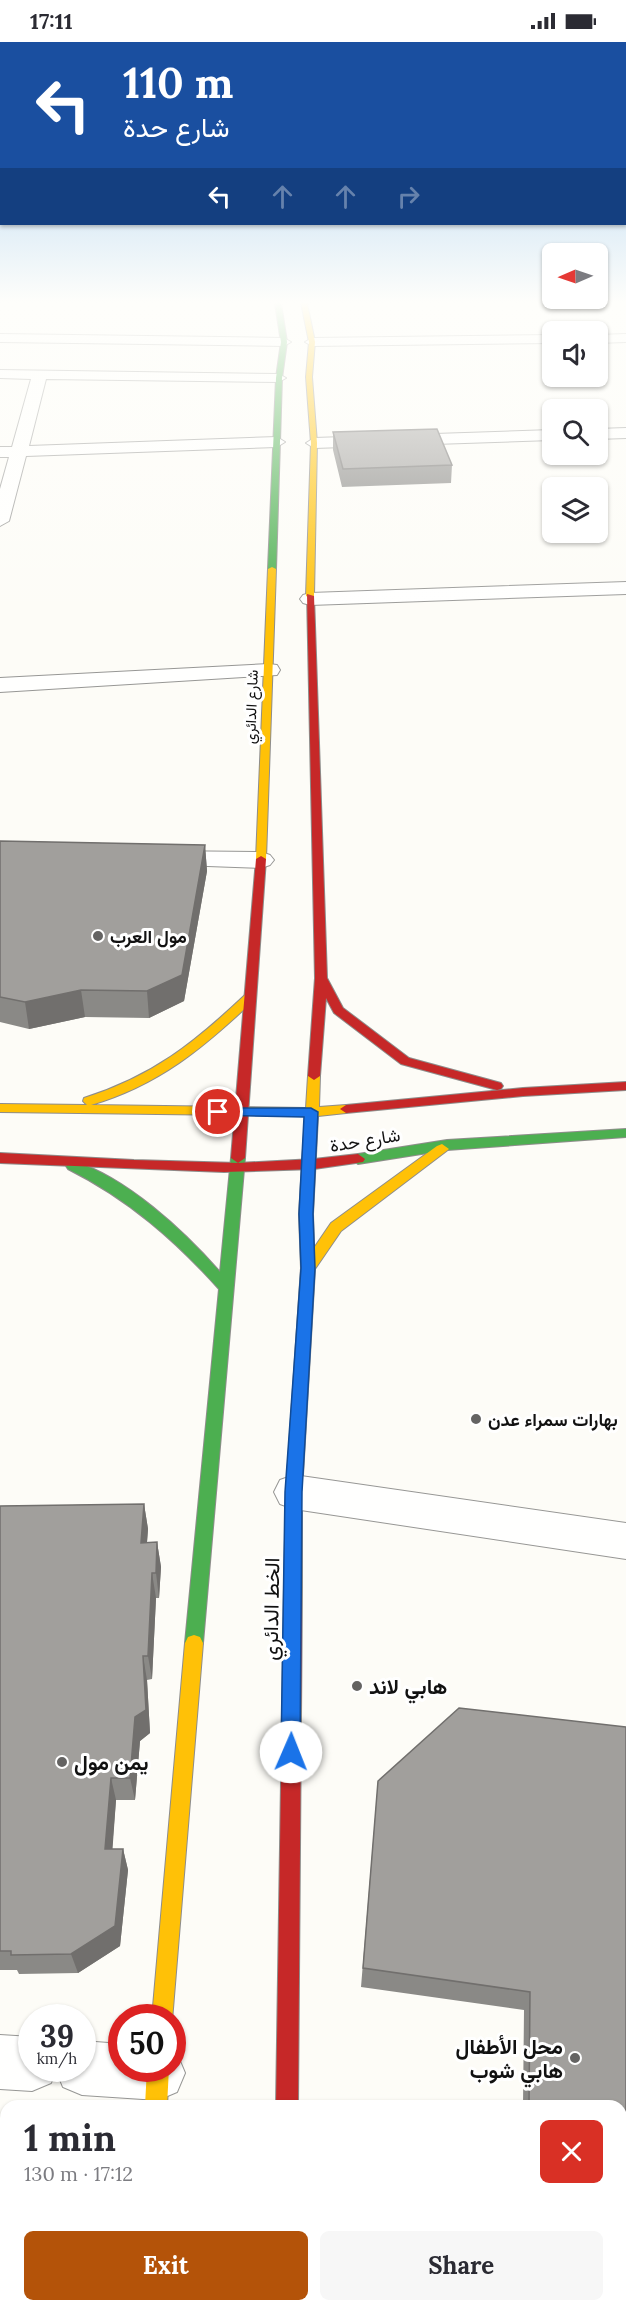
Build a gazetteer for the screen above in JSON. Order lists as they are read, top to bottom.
{
  "streets": {
    "main road": ["شارع الدائري", "شارع حدة", "الخط الدائري"]
  },
  "crossings": [
    ["شارع الدائري", "شارع حدة"],
    ["شارع حدة", "الخط الدائري"]
  ],
  "places": [
    "مول العرب",
    "بهارات سمراء عدن",
    "هابي لاند",
    "يمن مول",
    "محل الأطفال هابي شوب"
  ],
  "north": "left",
  "page": {
    "status": "17:11",
    "turn": ["110 m", "شارع حدة"],
    "speed": "39 km/h",
    "limit": "50",
    "heading": ["1 min", "130 m · 17:12"],
    "buttons": ["Exit", "Share"]
  }
}
